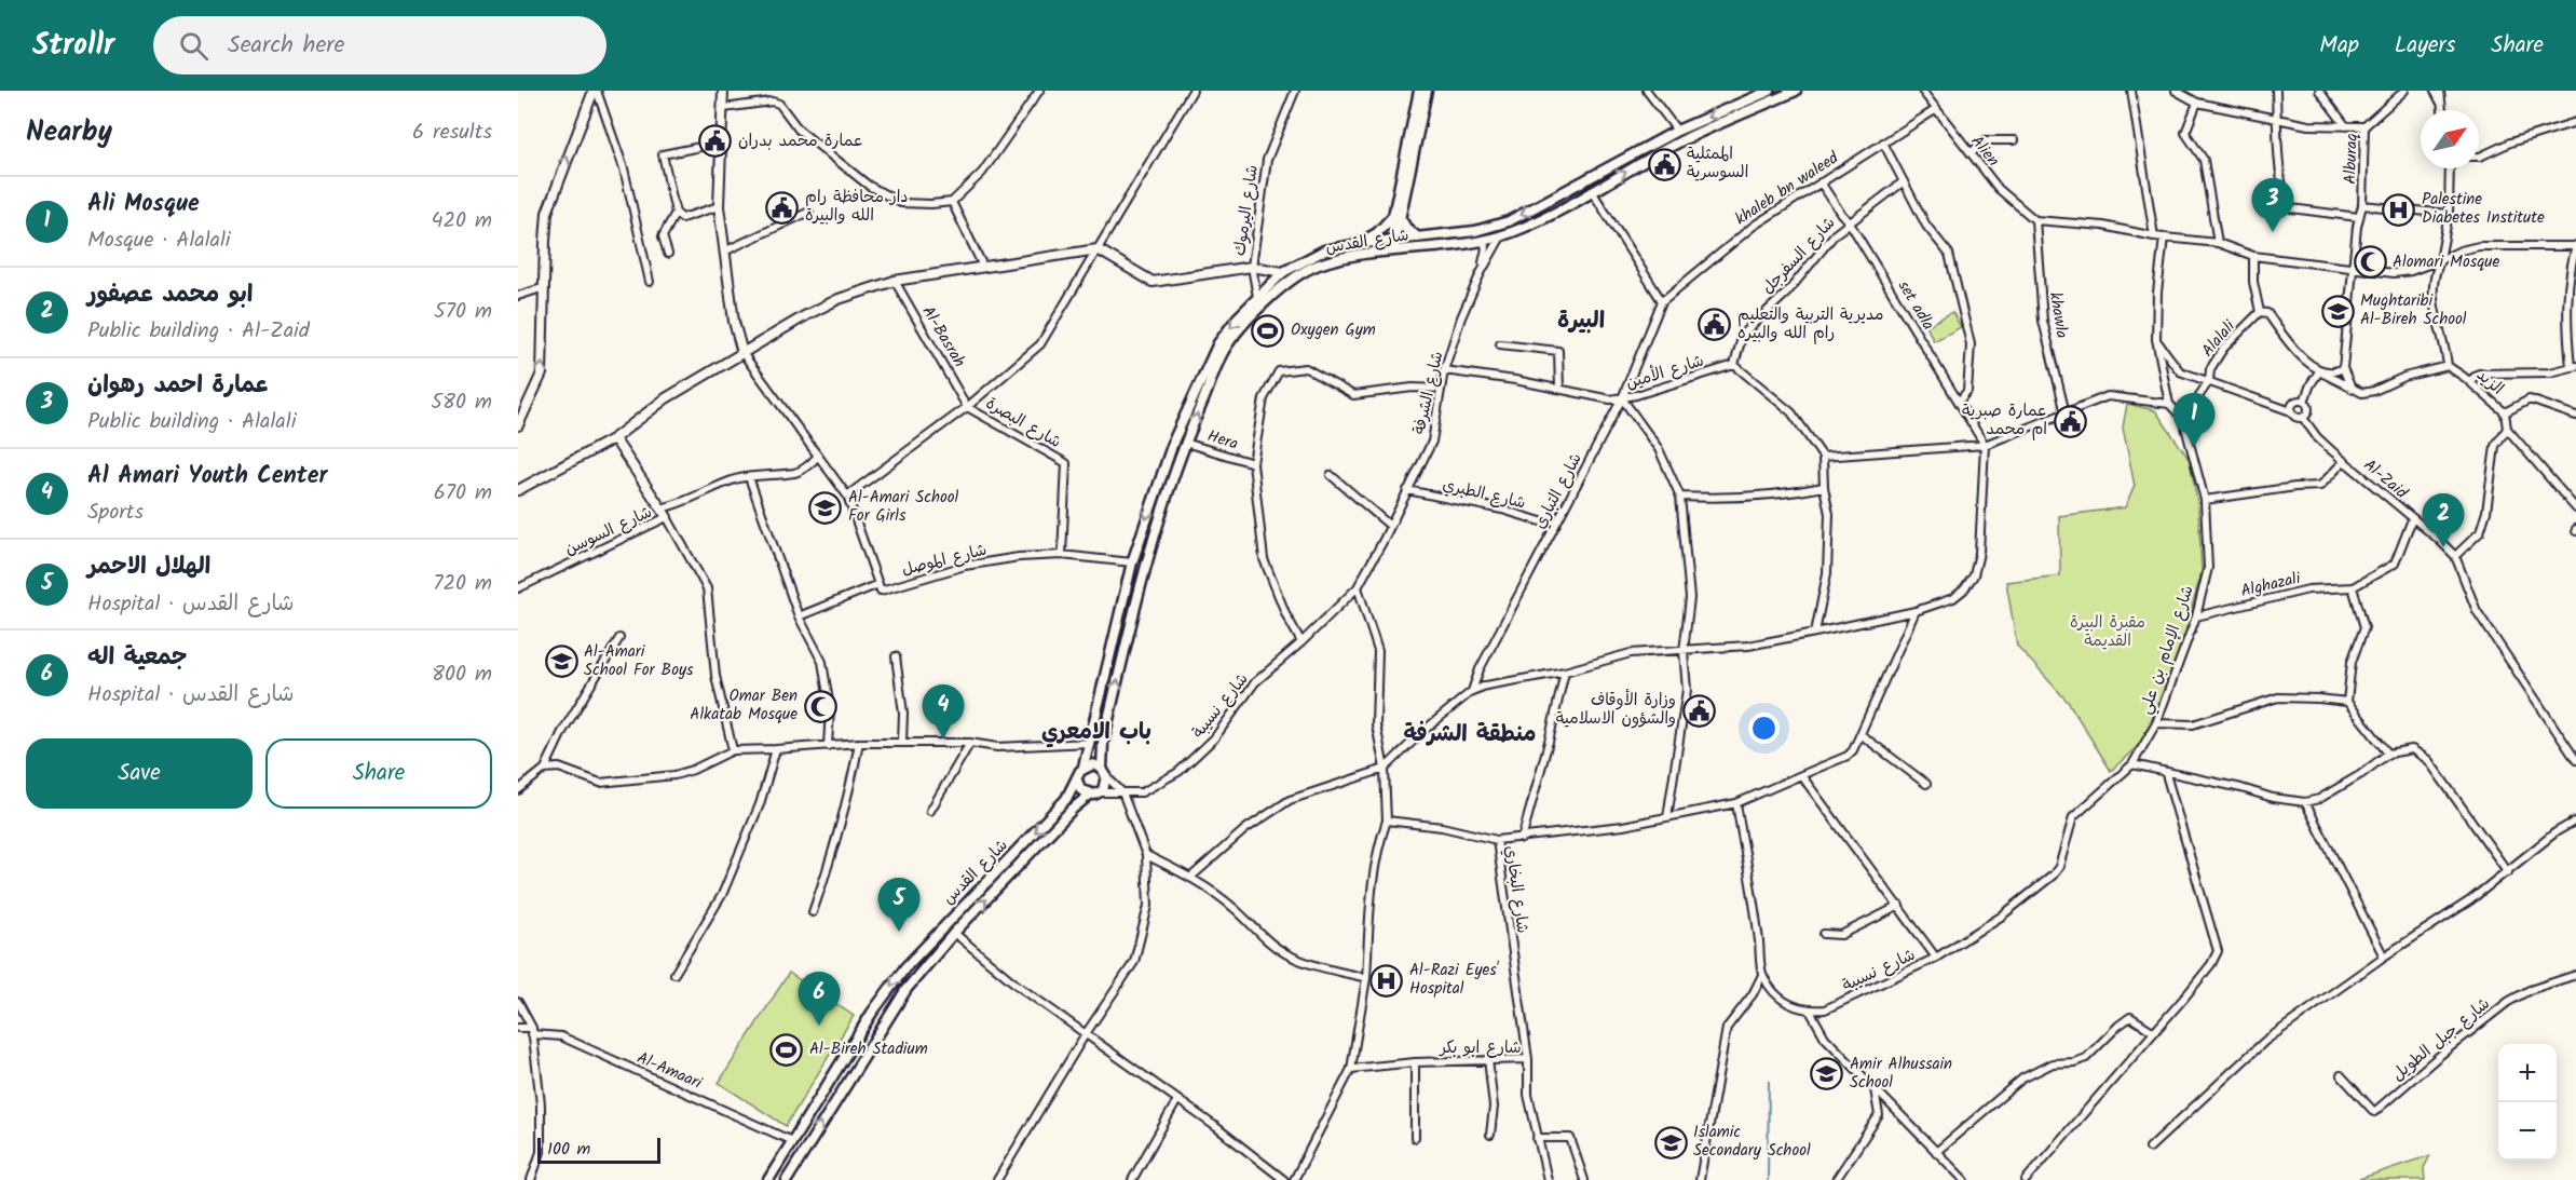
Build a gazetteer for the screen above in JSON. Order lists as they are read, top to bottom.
{
  "streets": {
    "main road": ["شارع القدس"],
    "street": [
      "Alien",
      "Alburaq",
      "khaleb bn waleed",
      "شارع اليرموك",
      "شارع السفرجل",
      "set adla",
      "khawla",
      "Al-Basrah",
      "Alalali",
      "شارع الأمين",
      "الزيد",
      "شارع الشرفة",
      "شارع البصرة",
      "Hera",
      "Al-Zaid",
      "شارع التباري",
      "شارع الطبري",
      "شارع السوسن",
      "شارع الموصل",
      "Alghazali",
      "شارع الإمام بن علي",
      "شارع نسيبة",
      "شارع البخاري",
      "شارع جبل الطويل",
      "شارع ابو بكر",
      "Al-Amaari"
    ]
  },
  "crossings": [
    ["Alien", "khaleb bn waleed"],
    ["Alien", "khawla"],
    ["khaleb bn waleed", "set adla"],
    ["khaleb bn waleed", "شارع التباري"],
    ["شارع اليرموك", "شارع القدس"],
    ["شارع القدس", "شارع الشرفة"],
    ["شارع القدس", "Hera"],
    ["شارع القدس", "شارع نسيبة"],
    ["شارع القدس", "Al-Amaari"],
    ["شارع السفرجل", "set adla"],
    ["شارع السفرجل", "شارع الأمين"],
    ["Al-Basrah", "شارع البصرة"],
    ["Alalali", "شارع الإمام بن علي"],
    ["شارع الأمين", "شارع التباري"],
    ["شارع الشرفة", "شارع الطبري"],
    ["شارع الشرفة", "شارع نسيبة"],
    ["شارع البصرة", "شارع الموصل"],
    ["شارع التباري", "شارع الطبري"],
    ["Alghazali", "شارع الإمام بن علي"],
    ["شارع الإمام بن علي", "شارع نسيبة"],
    ["شارع البخاري", "شارع ابو بكر"]
  ],
  "districts": ["البيرة", "باب الامعري", "منطقة الشرفة"],
  "parks": ["مقبرة البيرة القديمة"],
  "places": {
    "public building": [
      "عمارة محمد بدران",
      "الممثلية السوسرية",
      "دار محافظة رام الله والبيرة",
      "مديرية التربية والتعليم رام الله والبيره",
      "عمارة صبرية ام محمد",
      "وزارة الأوقاف والشؤون الاسلامية"
    ],
    "hospital": ["Palestine Diabetes Institute", "Al-Razi Eyes' Hospital"],
    "mosque": ["Alomari Mosque", "Omar Ben Alkatab Mosque"],
    "school or university": [
      "Mughtaribi Al-Bireh School",
      "Al-Amari School For Girls",
      "Al-Amari School For Boys",
      "Amir Alhussain School",
      "Islamic Secondary School"
    ],
    "sports": ["Oxygen Gym", "Al-Bireh Stadium"]
  },
  "scale_bar": "100 m",
  "north": "top right",
  "page": {
    "header": "Strollr",
    "search": "Search here",
    "nav": ["Map", "Layers", "Share"],
    "heading": ["Nearby", "6 results"],
    "list": [
      {
        "mark": "1",
        "name": "Ali Mosque",
        "note": "Mosque · Alalali",
        "value": "420 m"
      },
      {
        "mark": "2",
        "name": "ابو محمد عصفور",
        "note": "Public building · Al-Zaid",
        "value": "570 m"
      },
      {
        "mark": "3",
        "name": "عمارة احمد رهوان",
        "note": "Public building · Alalali",
        "value": "580 m"
      },
      {
        "mark": "4",
        "name": "Al Amari Youth Center",
        "note": "Sports",
        "value": "670 m"
      },
      {
        "mark": "5",
        "name": "الهلال الاحمر",
        "note": "Hospital · شارع القدس",
        "value": "720 m"
      },
      {
        "mark": "6",
        "name": "جمعية اله",
        "note": "Hospital · شارع القدس",
        "value": "800 m"
      }
    ],
    "pins": [
      "3",
      "1",
      "2",
      "4",
      "5",
      "6"
    ],
    "buttons": ["Save", "Share"],
    "map_buttons": ["+", "−"],
    "scale": "100 m"
  }
}
